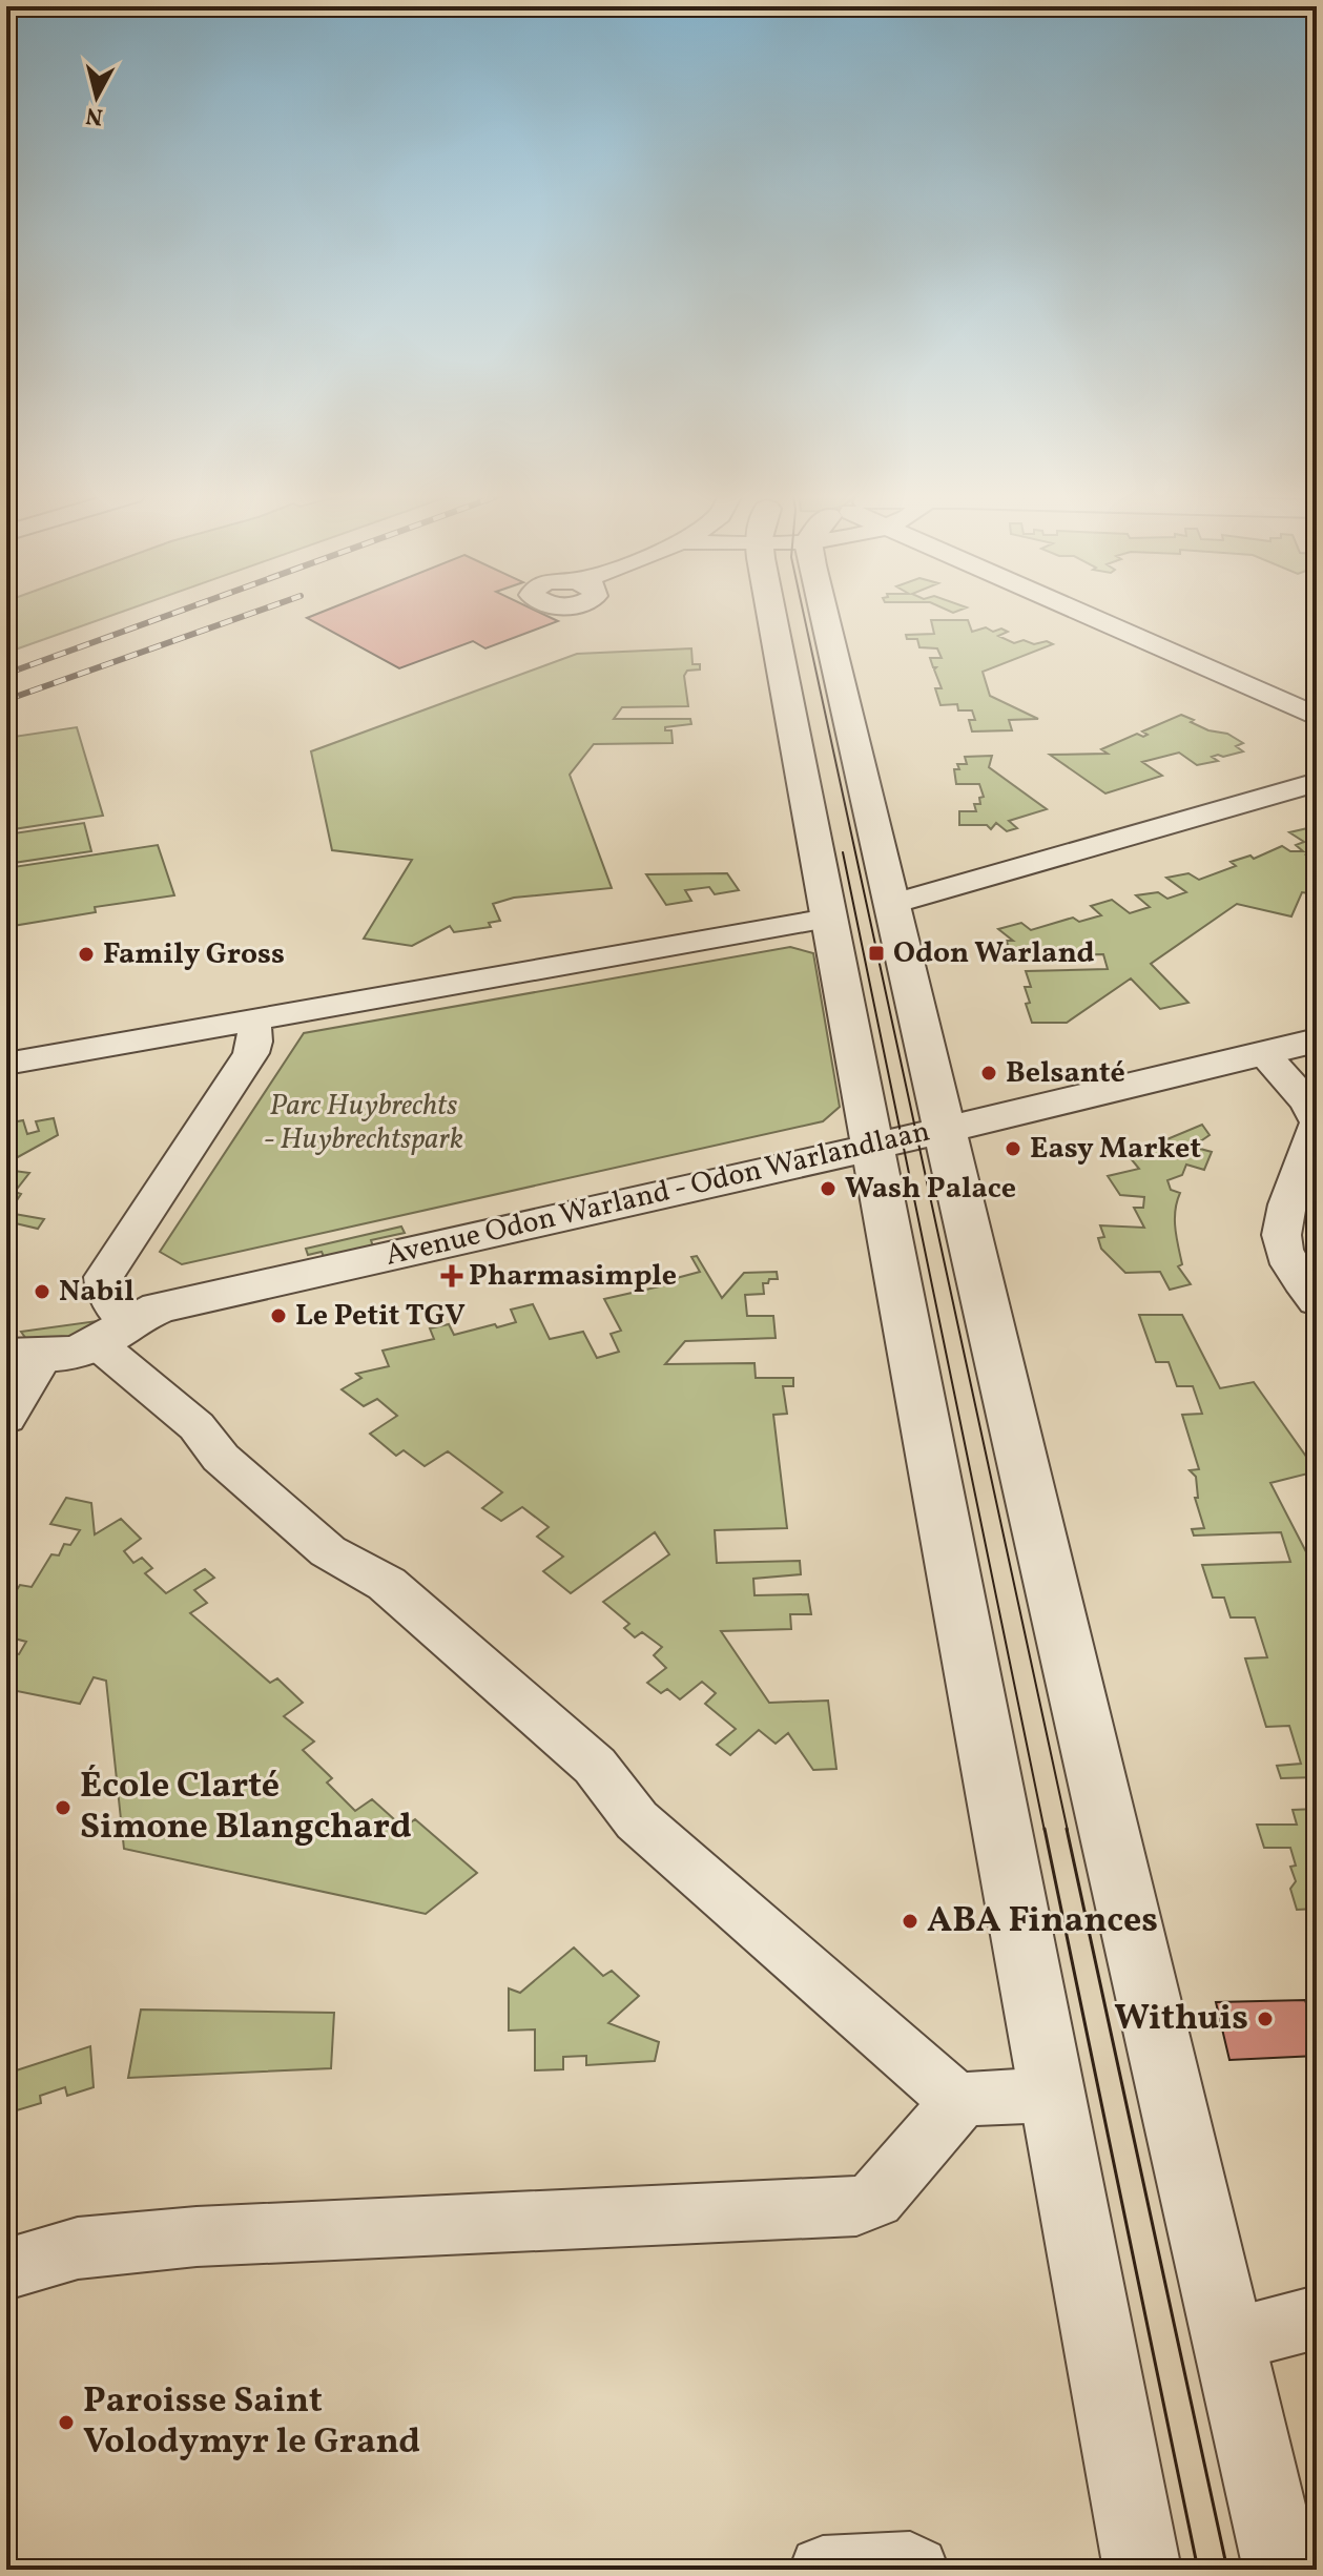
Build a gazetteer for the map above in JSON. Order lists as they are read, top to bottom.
{
  "streets": {
    "street": ["Avenue Odon Warland - Odon Warlandlaan"]
  },
  "parks": ["Parc Huybrechts - Huybrechtspark"],
  "places": {
    "transit": ["Odon Warland"],
    "other": [
      "Family Gross",
      "Belsanté",
      "Easy Market",
      "Wash Palace",
      "Nabil",
      "Le Petit TGV",
      "École Clarté Simone Blangchard",
      "ABA Finances",
      "Withuis",
      "Paroisse Saint Volodymyr le Grand"
    ],
    "health": ["Pharmasimple"]
  },
  "north": "bottom"
}
